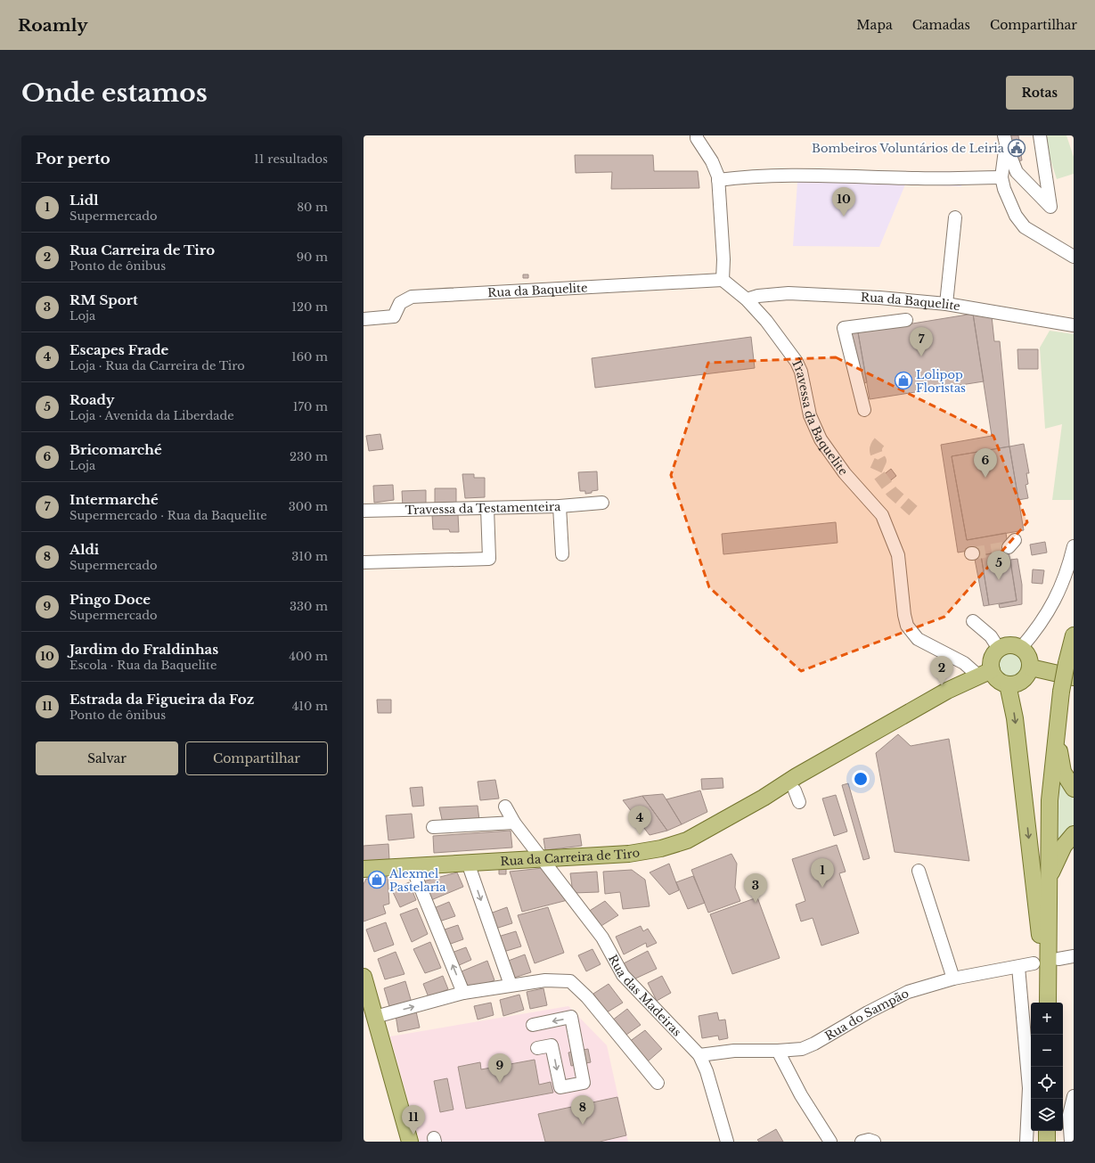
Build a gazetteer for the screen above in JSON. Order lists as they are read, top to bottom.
{
  "streets": {
    "main road": ["Rua da Carreira de Tiro"],
    "street": [
      "Rua da Baquelite",
      "Travessa da Baquelite",
      "Travessa da Testamenteira",
      "Rua das Madeiras",
      "Rua do Sampão"
    ]
  },
  "crossings": [
    ["Rua da Baquelite", "Travessa da Baquelite"],
    ["Travessa da Baquelite", "Rua da Carreira de Tiro"],
    ["Rua da Carreira de Tiro", "Rua das Madeiras"],
    ["Rua das Madeiras", "Rua do Sampão"]
  ],
  "places": {
    "public building": ["Bombeiros Voluntários de Leiria"],
    "shop": ["Lolipop Floristas", "Alexmel Pastelaria"]
  },
  "page": {
    "header": "Roamly",
    "nav": ["Mapa", "Camadas", "Compartilhar"],
    "buttons": [
      "Rotas",
      ["Salvar", "Compartilhar"]
    ],
    "title": "Onde estamos",
    "heading": ["Por perto", "11 resultados"],
    "list": [
      {
        "mark": "1",
        "name": "Lidl",
        "note": "Supermercado",
        "value": "80 m"
      },
      {
        "mark": "2",
        "name": "Rua Carreira de Tiro",
        "note": "Ponto de ônibus",
        "value": "90 m"
      },
      {
        "mark": "3",
        "name": "RM Sport",
        "note": "Loja",
        "value": "120 m"
      },
      {
        "mark": "4",
        "name": "Escapes Frade",
        "note": "Loja · Rua da Carreira de Tiro",
        "value": "160 m"
      },
      {
        "mark": "5",
        "name": "Roady",
        "note": "Loja · Avenida da Liberdade",
        "value": "170 m"
      },
      {
        "mark": "6",
        "name": "Bricomarché",
        "note": "Loja",
        "value": "230 m"
      },
      {
        "mark": "7",
        "name": "Intermarché",
        "note": "Supermercado · Rua da Baquelite",
        "value": "300 m"
      },
      {
        "mark": "8",
        "name": "Aldi",
        "note": "Supermercado",
        "value": "310 m"
      },
      {
        "mark": "9",
        "name": "Pingo Doce",
        "note": "Supermercado",
        "value": "330 m"
      },
      {
        "mark": "10",
        "name": "Jardim do Fraldinhas",
        "note": "Escola · Rua da Baquelite",
        "value": "400 m"
      },
      {
        "mark": "11",
        "name": "Estrada da Figueira da Foz",
        "note": "Ponto de ônibus",
        "value": "410 m"
      }
    ],
    "pins": [
      "10",
      "7",
      "6",
      "5",
      "2",
      "4",
      "1",
      "3",
      "9",
      "8",
      "11"
    ],
    "map_buttons": ["+", "−"]
  }
}
